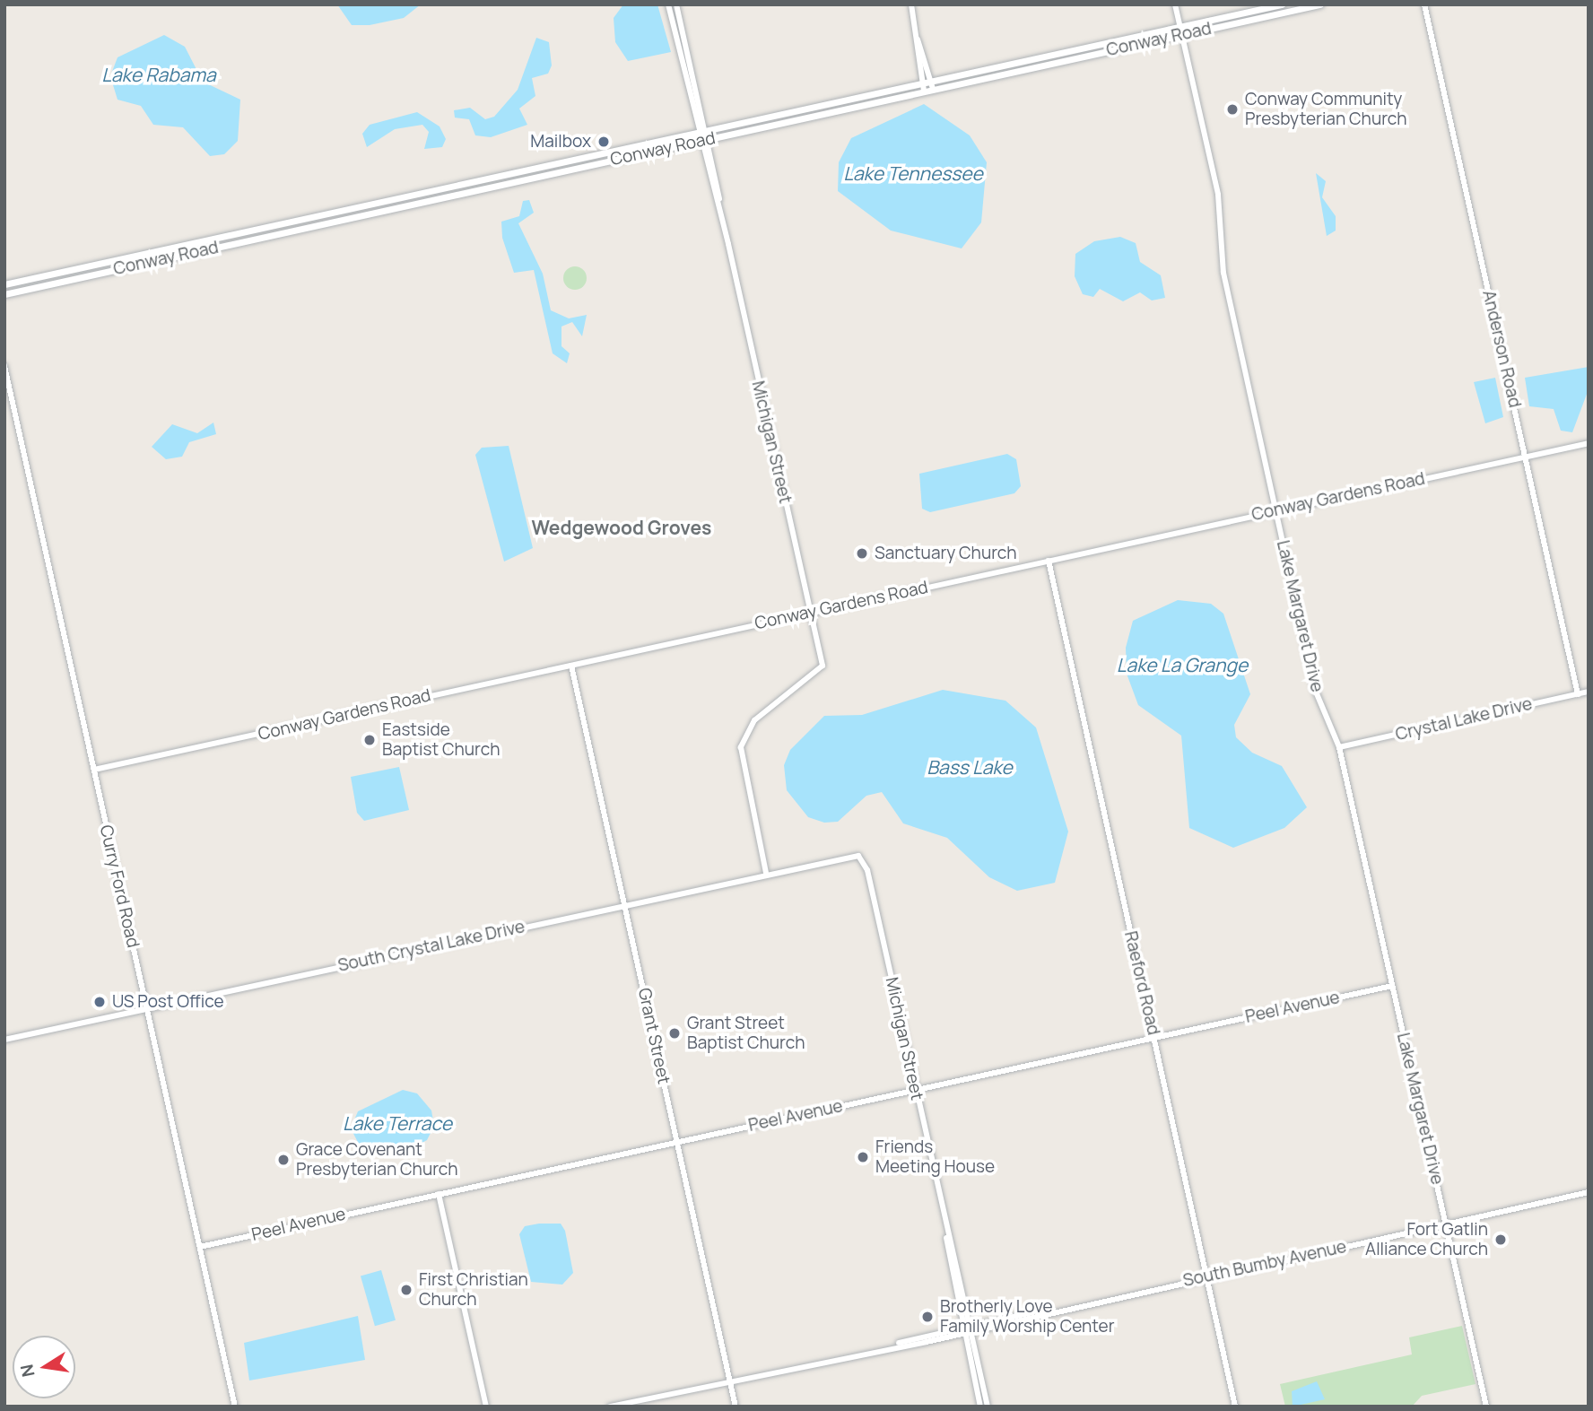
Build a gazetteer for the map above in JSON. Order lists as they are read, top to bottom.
{
  "streets": {
    "main road": ["Conway Road"],
    "street": [
      "Anderson Road",
      "Michigan Street",
      "Conway Gardens Road",
      "Lake Margaret Drive",
      "Crystal Lake Drive",
      "Curry Ford Road",
      "South Crystal Lake Drive",
      "Raeford Road",
      "Peel Avenue",
      "Grant Street",
      "South Bumby Avenue"
    ]
  },
  "crossings": [
    ["Conway Road", "Michigan Street"],
    ["Conway Road", "Lake Margaret Drive"],
    ["Anderson Road", "Conway Gardens Road"],
    ["Anderson Road", "Crystal Lake Drive"],
    ["Michigan Street", "Conway Gardens Road"],
    ["Michigan Street", "South Crystal Lake Drive"],
    ["Michigan Street", "Peel Avenue"],
    ["Michigan Street", "South Bumby Avenue"],
    ["Conway Gardens Road", "Lake Margaret Drive"],
    ["Conway Gardens Road", "Curry Ford Road"],
    ["Conway Gardens Road", "Raeford Road"],
    ["Conway Gardens Road", "Grant Street"],
    ["Lake Margaret Drive", "Crystal Lake Drive"],
    ["Lake Margaret Drive", "Peel Avenue"],
    ["Lake Margaret Drive", "South Bumby Avenue"],
    ["Curry Ford Road", "South Crystal Lake Drive"],
    ["Curry Ford Road", "Peel Avenue"],
    ["South Crystal Lake Drive", "Grant Street"],
    ["Raeford Road", "Peel Avenue"],
    ["Raeford Road", "South Bumby Avenue"],
    ["Peel Avenue", "Grant Street"],
    ["Grant Street", "South Bumby Avenue"]
  ],
  "districts": ["Wedgewood Groves"],
  "water": [
    "Lake Rabama",
    "Lake Tennessee",
    "Lake La Grange",
    "Bass Lake",
    "Lake Terrace"
  ],
  "places": [
    "Conway Community Presbyterian Church",
    "Mailbox",
    "Sanctuary Church",
    "Eastside Baptist Church",
    "US Post Office",
    "Grant Street Baptist Church",
    "Friends Meeting House",
    "Grace Covenant Presbyterian Church",
    "Fort Gatlin Alliance Church",
    "First Christian Church",
    "Brotherly Love Family Worship Center"
  ],
  "north": "left"
}
